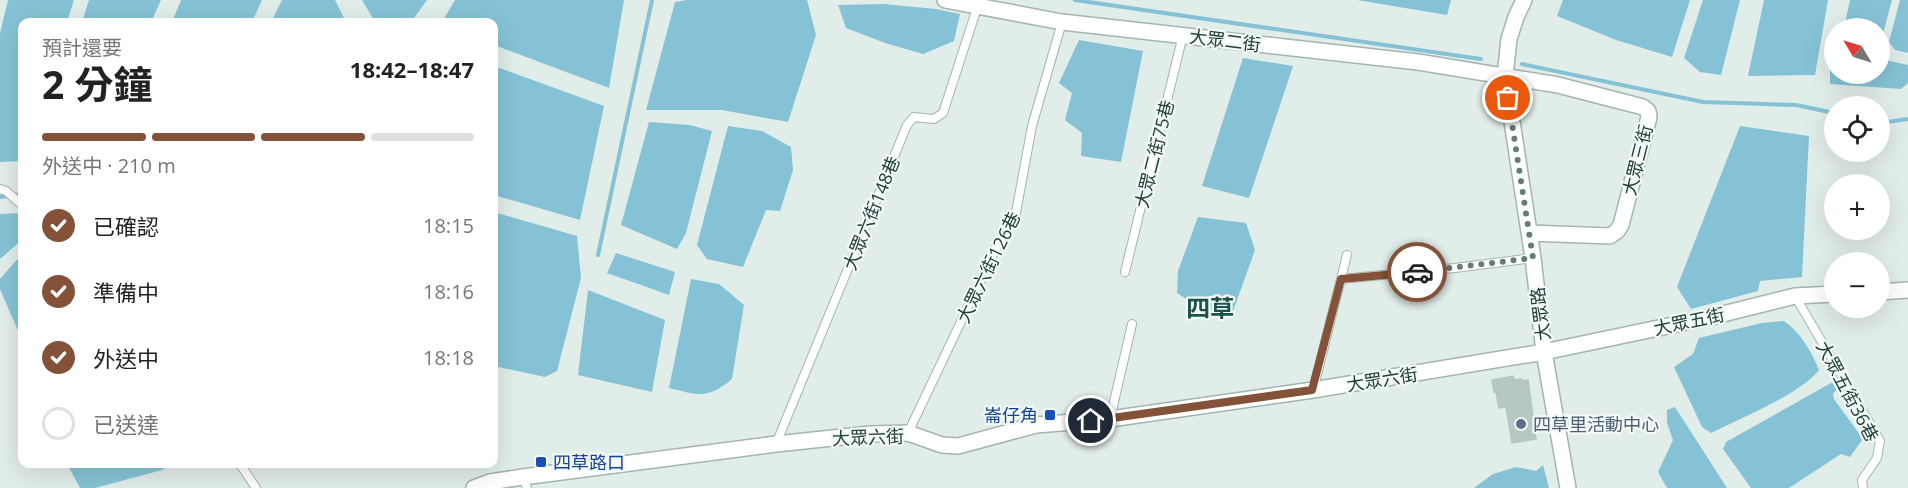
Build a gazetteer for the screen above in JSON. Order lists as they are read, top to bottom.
{
  "streets": {
    "street": [
      "大眾二街",
      "大眾三街",
      "大眾路",
      "大眾五街",
      "大眾六街"
    ],
    "lane": [
      "大眾二街75巷",
      "大眾六街148巷",
      "大眾六街126巷",
      "大眾五街36巷"
    ]
  },
  "crossings": [
    ["大眾二街", "大眾二街75巷"],
    ["大眾二街", "大眾三街"],
    ["大眾二街", "大眾六街148巷"],
    ["大眾二街", "大眾六街126巷"],
    ["大眾二街", "大眾路"],
    ["大眾三街", "大眾路"],
    ["大眾六街148巷", "大眾六街"],
    ["大眾六街126巷", "大眾六街"],
    ["大眾路", "大眾五街"],
    ["大眾路", "大眾六街"],
    ["大眾五街", "大眾六街"],
    ["大眾五街", "大眾五街36巷"]
  ],
  "districts": ["四草"],
  "places": {
    "transit": ["崙仔角", "四草路口"],
    "other": ["四草里活動中心"]
  },
  "north": "top left",
  "page": {
    "map_buttons": ["+", "−"],
    "heading": ["2 分鐘", "預計還要", "18:42–18:47"],
    "bar": "外送中 · 210 m",
    "list": [
      ["已確認", "18:15"],
      ["準備中", "18:16"],
      ["外送中", "18:18"],
      "已送達"
    ]
  }
}
